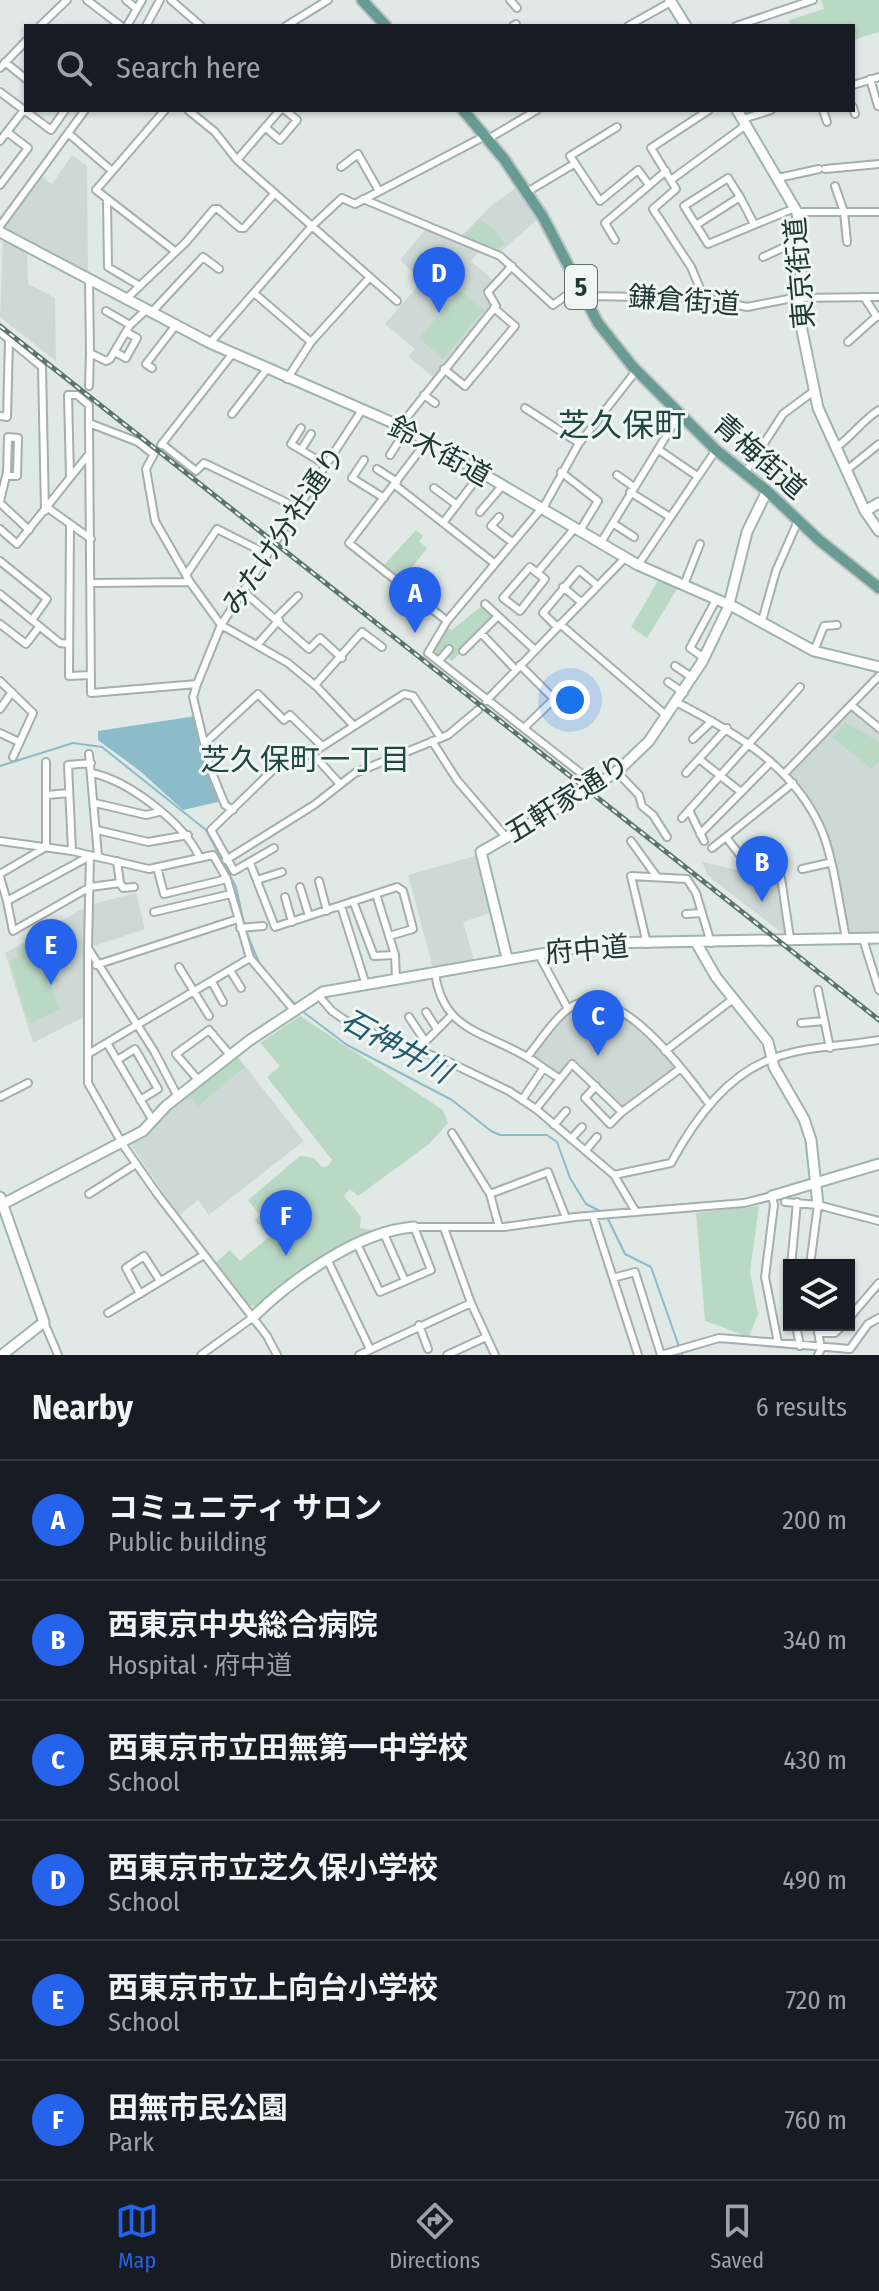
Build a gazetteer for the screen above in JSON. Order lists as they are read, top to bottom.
{
  "streets": {
    "main road": ["5", "青梅街道"],
    "street": [
      "東京街道",
      "鎌倉街道",
      "鈴木街道",
      "みたけ分社通り",
      "五軒家通り",
      "府中道"
    ]
  },
  "crossings": [
    ["東京街道", "鎌倉街道"],
    ["鎌倉街道", "青梅街道"],
    ["鈴木街道", "みたけ分社通り"],
    ["鈴木街道", "五軒家通り"],
    ["青梅街道", "五軒家通り"],
    ["五軒家通り", "府中道"]
  ],
  "districts": ["芝久保町", "芝久保町一丁目"],
  "water": ["石神井川"],
  "page": {
    "search": "Search here",
    "pins": [
      "D",
      "A",
      "B",
      "E",
      "C",
      "F"
    ],
    "heading": ["Nearby", "6 results"],
    "list": [
      {
        "mark": "A",
        "name": "コミュニティ サロン",
        "note": "Public building",
        "value": "200 m"
      },
      {
        "mark": "B",
        "name": "西東京中央総合病院",
        "note": "Hospital · 府中道",
        "value": "340 m"
      },
      {
        "mark": "C",
        "name": "西東京市立田無第一中学校",
        "note": "School",
        "value": "430 m"
      },
      {
        "mark": "D",
        "name": "西東京市立芝久保小学校",
        "note": "School",
        "value": "490 m"
      },
      {
        "mark": "E",
        "name": "西東京市立上向台小学校",
        "note": "School",
        "value": "720 m"
      },
      {
        "mark": "F",
        "name": "田無市民公園",
        "note": "Park",
        "value": "760 m"
      }
    ],
    "nav": ["Map", "Directions", "Saved"]
  }
}
